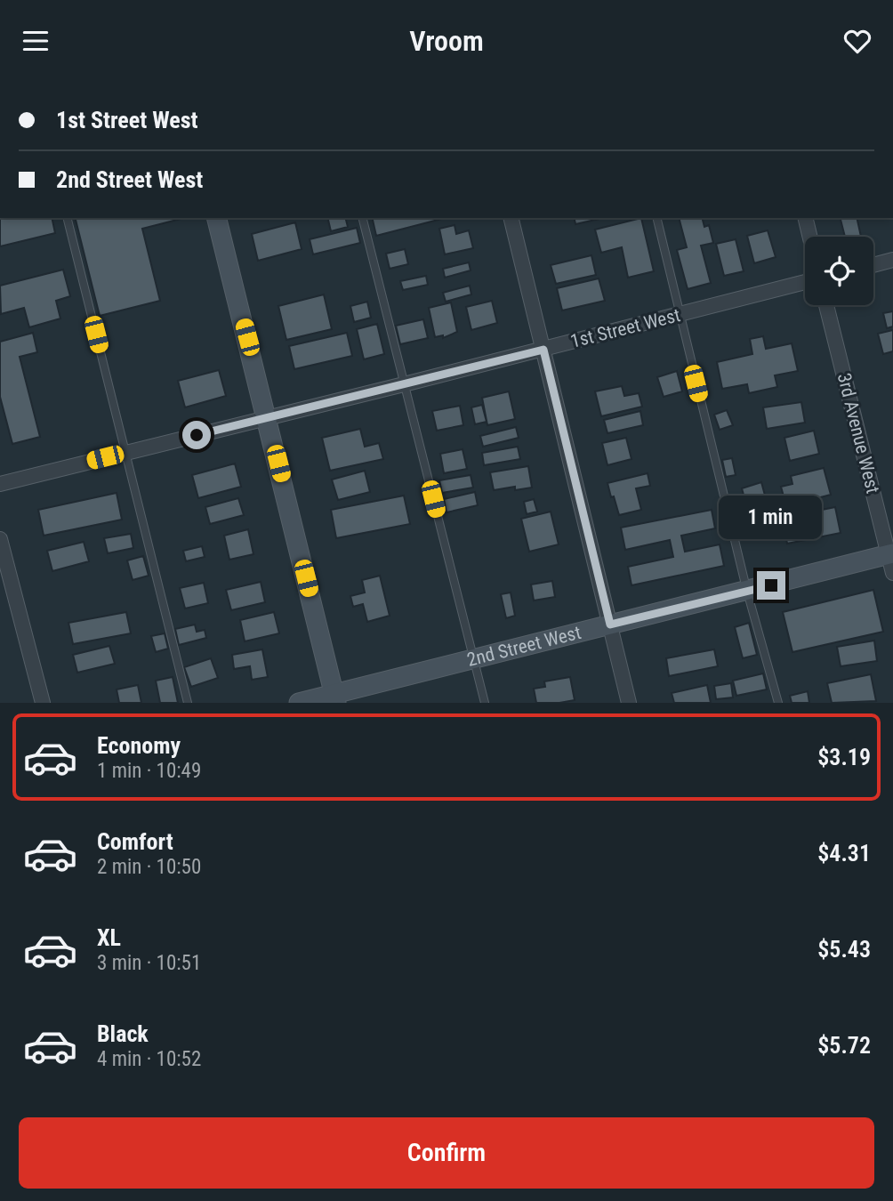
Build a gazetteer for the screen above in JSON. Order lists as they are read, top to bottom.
{
  "streets": {
    "street": ["1st Street West", "3rd Avenue West", "2nd Street West"]
  },
  "crossings": [
    ["3rd Avenue West", "2nd Street West"]
  ],
  "page": {
    "header": "Vroom",
    "banner": ["1st Street West", "2nd Street West"],
    "bubble": "1 min",
    "list": [
      {
        "name": "Economy",
        "note": "1 min · 10:49",
        "value": "$3.19"
      },
      {
        "name": "Comfort",
        "note": "2 min · 10:50",
        "value": "$4.31"
      },
      {
        "name": "XL",
        "note": "3 min · 10:51",
        "value": "$5.43"
      },
      {
        "name": "Black",
        "note": "4 min · 10:52",
        "value": "$5.72"
      }
    ],
    "buttons": "Confirm"
  }
}
